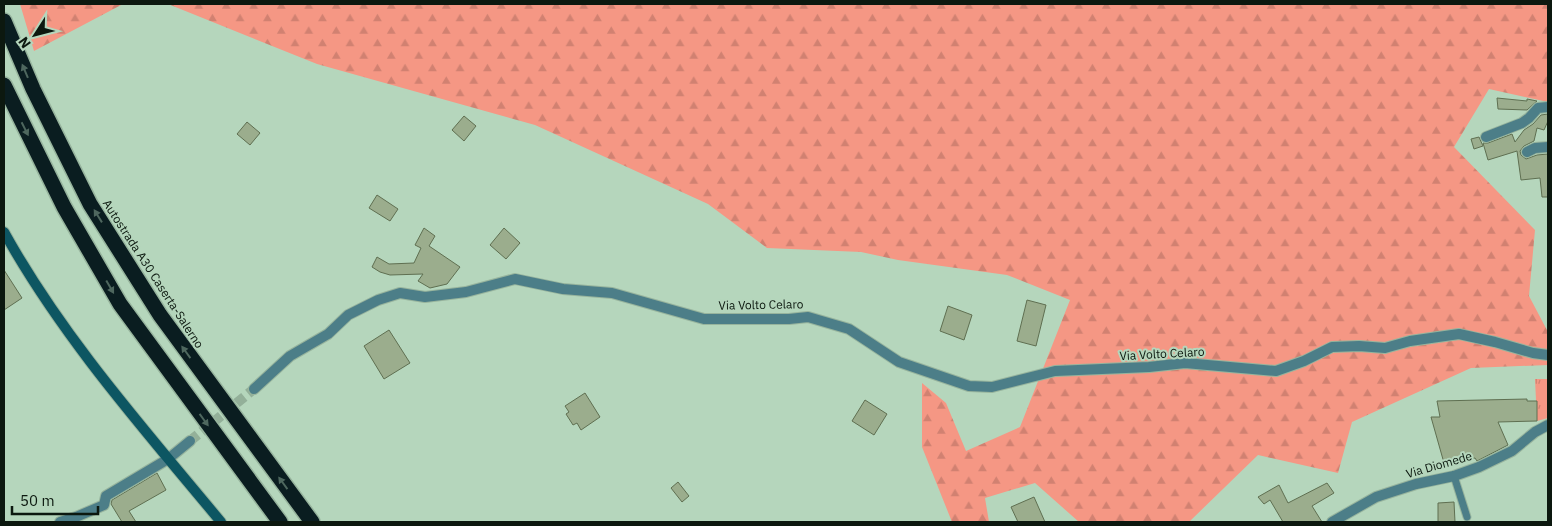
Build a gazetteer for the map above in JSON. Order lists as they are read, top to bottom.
{
  "streets": {
    "highway": ["Autostrada A30 Caserta-Salerno"],
    "street": ["Via Volto Celaro", "Via Diomede"]
  },
  "scale_bar": "50 m",
  "north": "bottom left"
}
